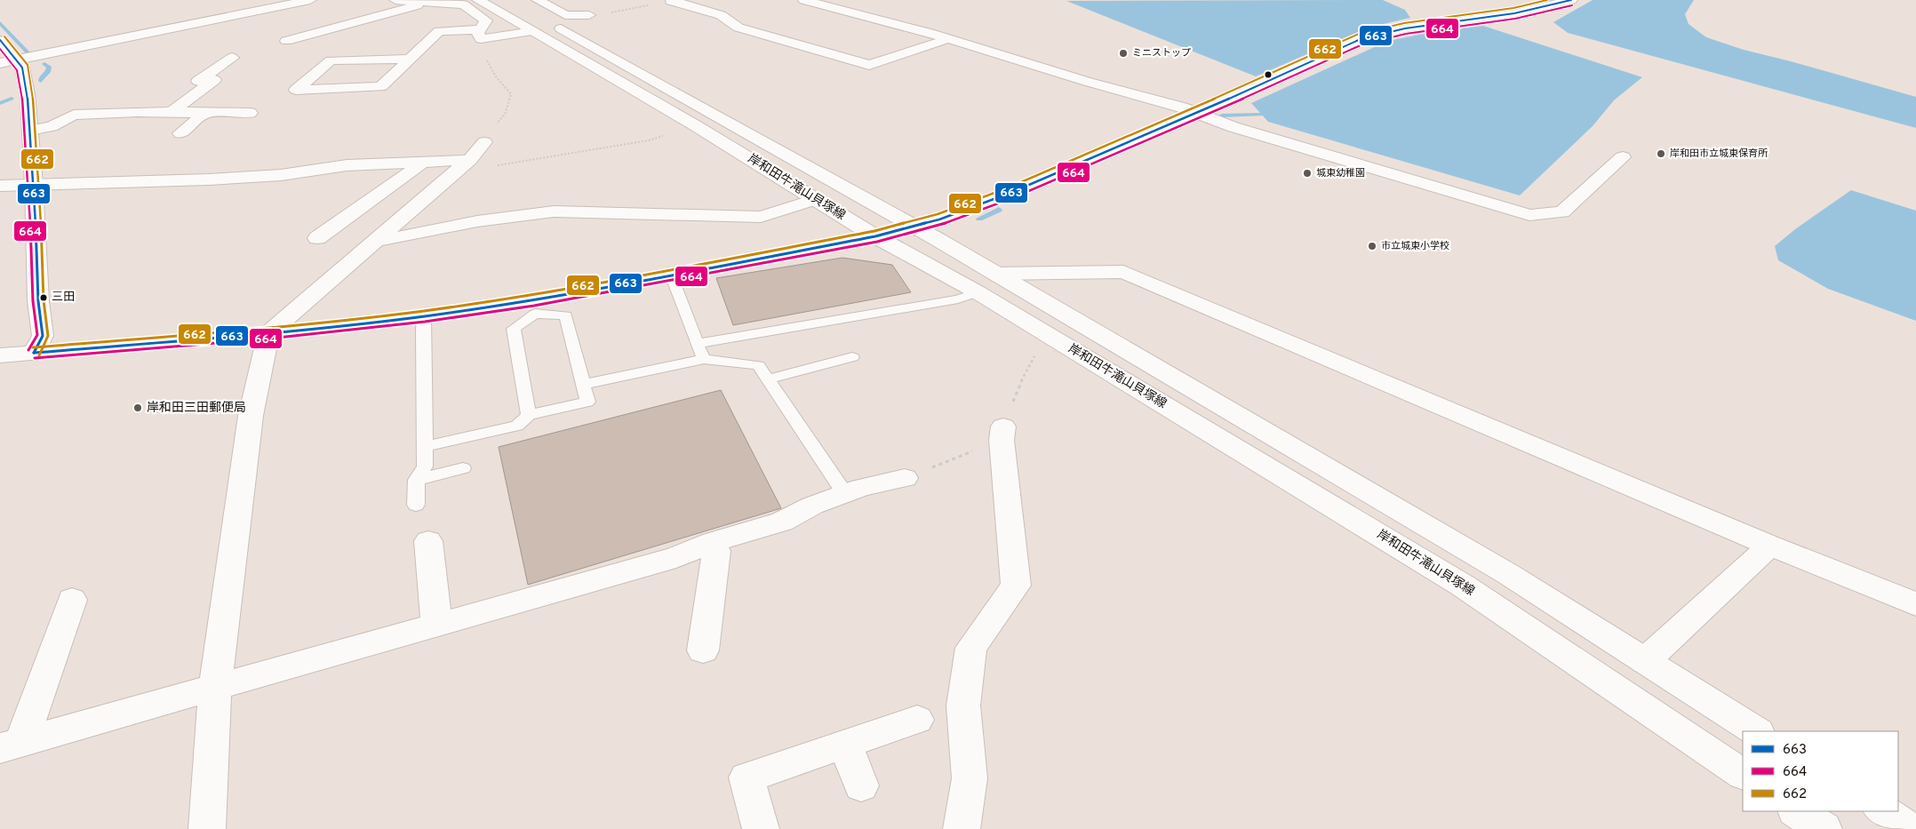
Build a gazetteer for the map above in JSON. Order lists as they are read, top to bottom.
{
  "streets": {
    "street": ["岸和田牛滝山貝塚線"]
  },
  "places": [
    "ミニストップ",
    "岸和田市立城東保育所",
    "城東幼稚園",
    "市立城東小学校",
    "三田",
    "岸和田三田郵便局"
  ],
  "lines": ["transit line 663", "transit line 662", "transit line 664"],
  "legend": ["663", "664", "662"]
}
